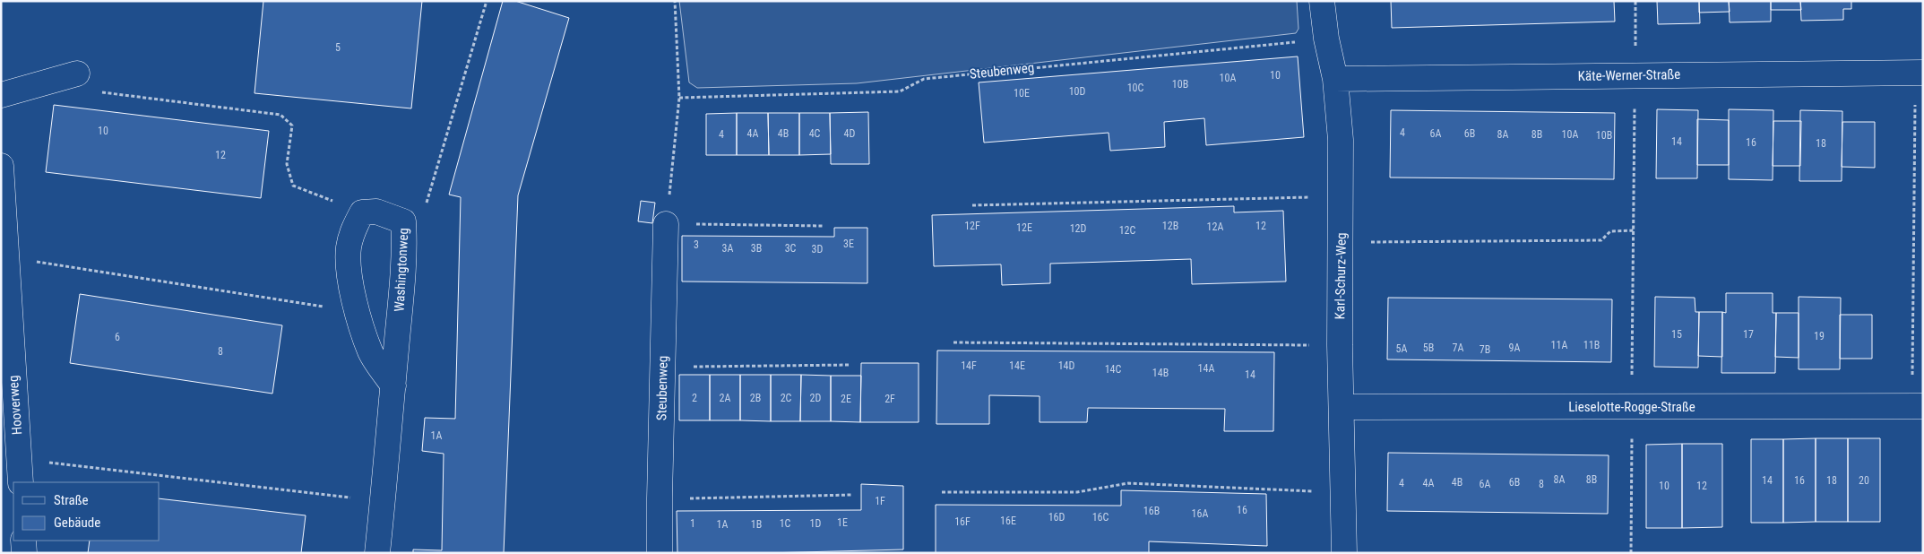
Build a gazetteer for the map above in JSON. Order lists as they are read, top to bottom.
{
  "streets": {
    "street": [
      "Steubenweg",
      "Käte-Werner-Straße",
      "Washingtonweg",
      "Karl-Schurz-Weg",
      "Hooverweg",
      "Lieselotte-Rogge-Straße"
    ]
  },
  "crossings": [
    ["Steubenweg", "Karl-Schurz-Weg"],
    ["Käte-Werner-Straße", "Karl-Schurz-Weg"],
    ["Karl-Schurz-Weg", "Lieselotte-Rogge-Straße"]
  ],
  "house_numbers": [
    "5",
    "10",
    "10A",
    "10B",
    "10C",
    "10D",
    "10E",
    "10",
    "4",
    "4A",
    "4B",
    "4C",
    "4D",
    "6A",
    "6B",
    "4",
    "8A",
    "8B",
    "10A",
    "10B",
    "14",
    "16",
    "18",
    "12",
    "12F",
    "12B",
    "12",
    "12A",
    "12E",
    "12D",
    "12C",
    "3E",
    "3",
    "3A",
    "3B",
    "3C",
    "3D",
    "15",
    "17",
    "19",
    "6",
    "11A",
    "11B",
    "5B",
    "7A",
    "9A",
    "5A",
    "7B",
    "8",
    "14F",
    "14E",
    "14D",
    "14A",
    "14C",
    "14B",
    "14",
    "2",
    "2A",
    "2B",
    "2C",
    "2D",
    "2E",
    "2F",
    "1A",
    "8A",
    "8B",
    "14",
    "16",
    "18",
    "20",
    "4B",
    "6B",
    "4",
    "4A",
    "6A",
    "8",
    "10",
    "12",
    "1F",
    "16",
    "16B",
    "16A",
    "16D",
    "16C",
    "16E",
    "16F",
    "1E",
    "1",
    "1C",
    "1D",
    "1A",
    "1B"
  ],
  "legend": ["Straße", "Gebäude"]
}
